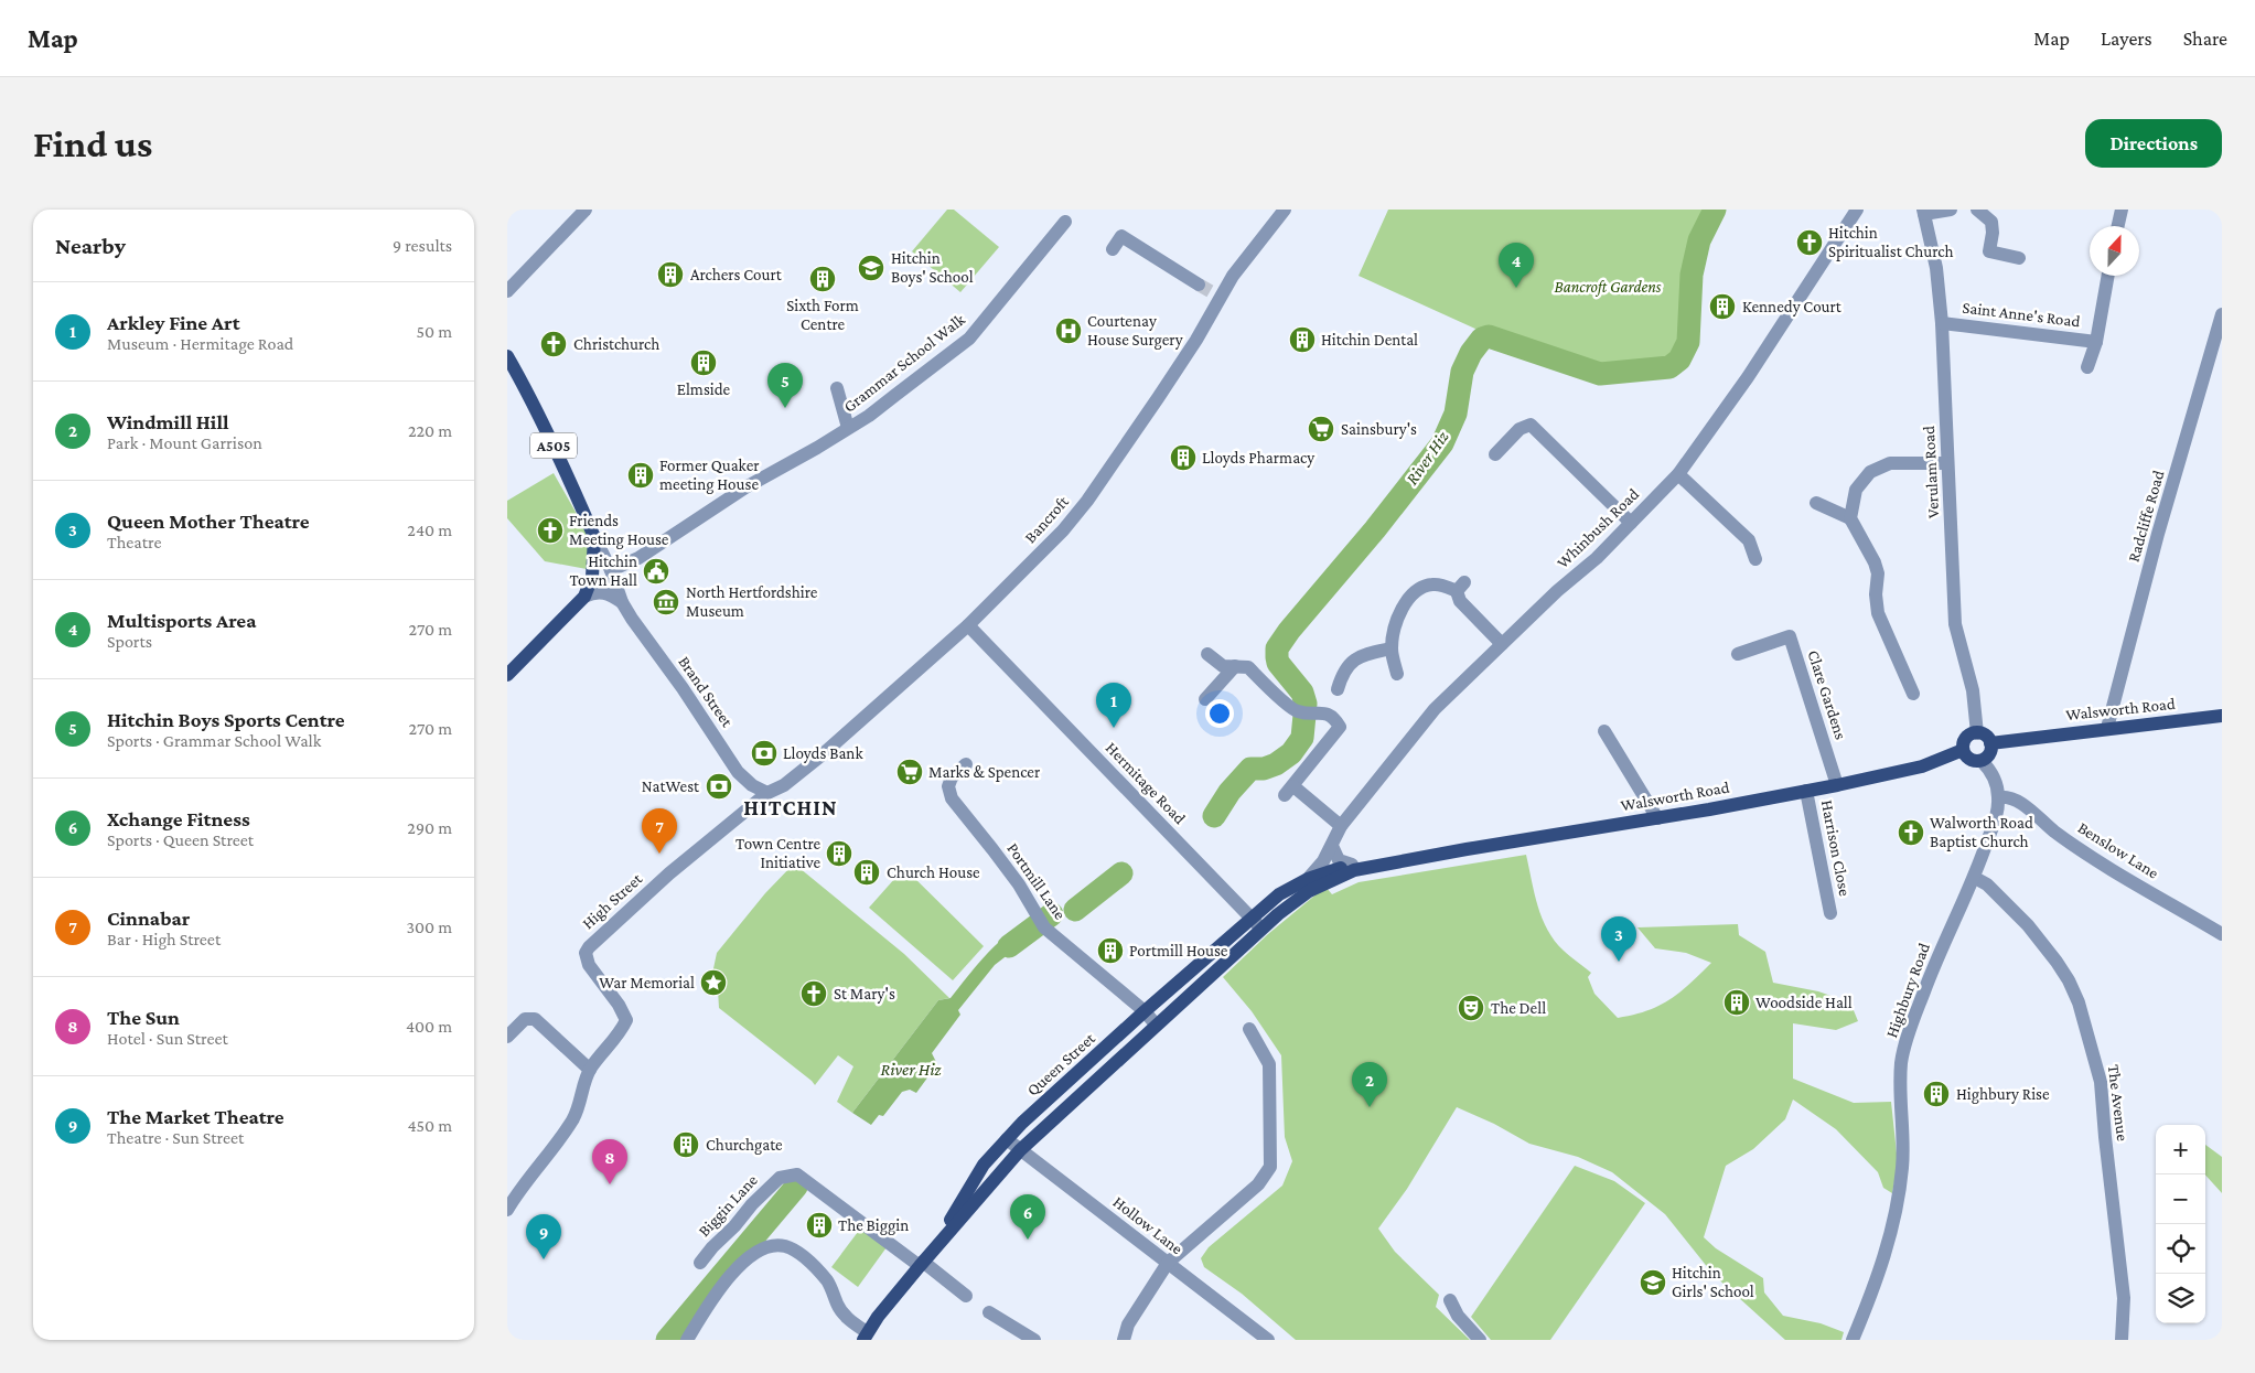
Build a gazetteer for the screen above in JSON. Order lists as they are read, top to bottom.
{
  "streets": {
    "main road": ["A505", "Walsworth Road", "Queen Street"],
    "street": [
      "Saint Anne's Road",
      "Grammar School Walk",
      "Verulam Road",
      "Radcliffe Road",
      "Bancroft",
      "Whinbush Road",
      "Brand Street",
      "Clare Gardens",
      "Hermitage Road",
      "Harrison Close",
      "Benslow Lane",
      "Portmill Lane",
      "High Street",
      "Highbury Road",
      "The Avenue",
      "Biggin Lane",
      "Hollow Lane"
    ]
  },
  "crossings": [
    ["Saint Anne's Road", "Verulam Road"],
    ["Grammar School Walk", "Brand Street"],
    ["A505", "Brand Street"],
    ["Verulam Road", "Walsworth Road"],
    ["Verulam Road", "Highbury Road"],
    ["Radcliffe Road", "Walsworth Road"],
    ["Bancroft", "Brand Street"],
    ["Bancroft", "Hermitage Road"],
    ["Bancroft", "High Street"],
    ["Whinbush Road", "Walsworth Road"],
    ["Brand Street", "High Street"],
    ["Clare Gardens", "Walsworth Road"],
    ["Walsworth Road", "Hermitage Road"],
    ["Walsworth Road", "Harrison Close"],
    ["Walsworth Road", "Highbury Road"],
    ["Walsworth Road", "Queen Street"],
    ["Hermitage Road", "Queen Street"],
    ["Benslow Lane", "Highbury Road"],
    ["Portmill Lane", "Queen Street"],
    ["Highbury Road", "The Avenue"],
    ["Queen Street", "Biggin Lane"],
    ["Queen Street", "Hollow Lane"]
  ],
  "districts": ["HITCHIN"],
  "water": ["River Hiz"],
  "parks": ["Bancroft Gardens"],
  "places": {
    "church": [
      "Hitchin Spiritualist Church",
      "Christchurch",
      "Friends Meeting House",
      "Walworth Road Baptist Church",
      "St Mary's"
    ],
    "school or university": ["Hitchin Boys' School", "Hitchin Girls' School"],
    "building": [
      "Archers Court",
      "Sixth Form Centre",
      "Kennedy Court",
      "Hitchin Dental",
      "Elmside",
      "Lloyds Pharmacy",
      "Former Quaker meeting House",
      "Town Centre Initiative",
      "Church House",
      "Portmill House",
      "Woodside Hall",
      "Highbury Rise",
      "Churchgate",
      "The Biggin"
    ],
    "hospital": ["Courtenay House Surgery"],
    "supermarket": ["Sainsbury's", "Marks & Spencer"],
    "public building": ["Hitchin Town Hall"],
    "museum": ["North Hertfordshire Museum"],
    "bank": ["Lloyds Bank", "NatWest"],
    "place": ["War Memorial"],
    "theatre": ["The Dell"]
  },
  "north": "top",
  "page": {
    "header": "Map",
    "nav": ["Map", "Layers", "Share"],
    "buttons": "Directions",
    "title": "Find us",
    "heading": ["Nearby", "9 results"],
    "pins": [
      "4",
      "5",
      "1",
      "7",
      "3",
      "2",
      "8",
      "6",
      "9"
    ],
    "list": [
      {
        "mark": "1",
        "name": "Arkley Fine Art",
        "note": "Museum · Hermitage Road",
        "value": "50 m"
      },
      {
        "mark": "2",
        "name": "Windmill Hill",
        "note": "Park · Mount Garrison",
        "value": "220 m"
      },
      {
        "mark": "3",
        "name": "Queen Mother Theatre",
        "note": "Theatre",
        "value": "240 m"
      },
      {
        "mark": "4",
        "name": "Multisports Area",
        "note": "Sports",
        "value": "270 m"
      },
      {
        "mark": "5",
        "name": "Hitchin Boys Sports Centre",
        "note": "Sports · Grammar School Walk",
        "value": "270 m"
      },
      {
        "mark": "6",
        "name": "Xchange Fitness",
        "note": "Sports · Queen Street",
        "value": "290 m"
      },
      {
        "mark": "7",
        "name": "Cinnabar",
        "note": "Bar · High Street",
        "value": "300 m"
      },
      {
        "mark": "8",
        "name": "The Sun",
        "note": "Hotel · Sun Street",
        "value": "400 m"
      },
      {
        "mark": "9",
        "name": "The Market Theatre",
        "note": "Theatre · Sun Street",
        "value": "450 m"
      }
    ],
    "map_buttons": ["+", "−"]
  }
}
